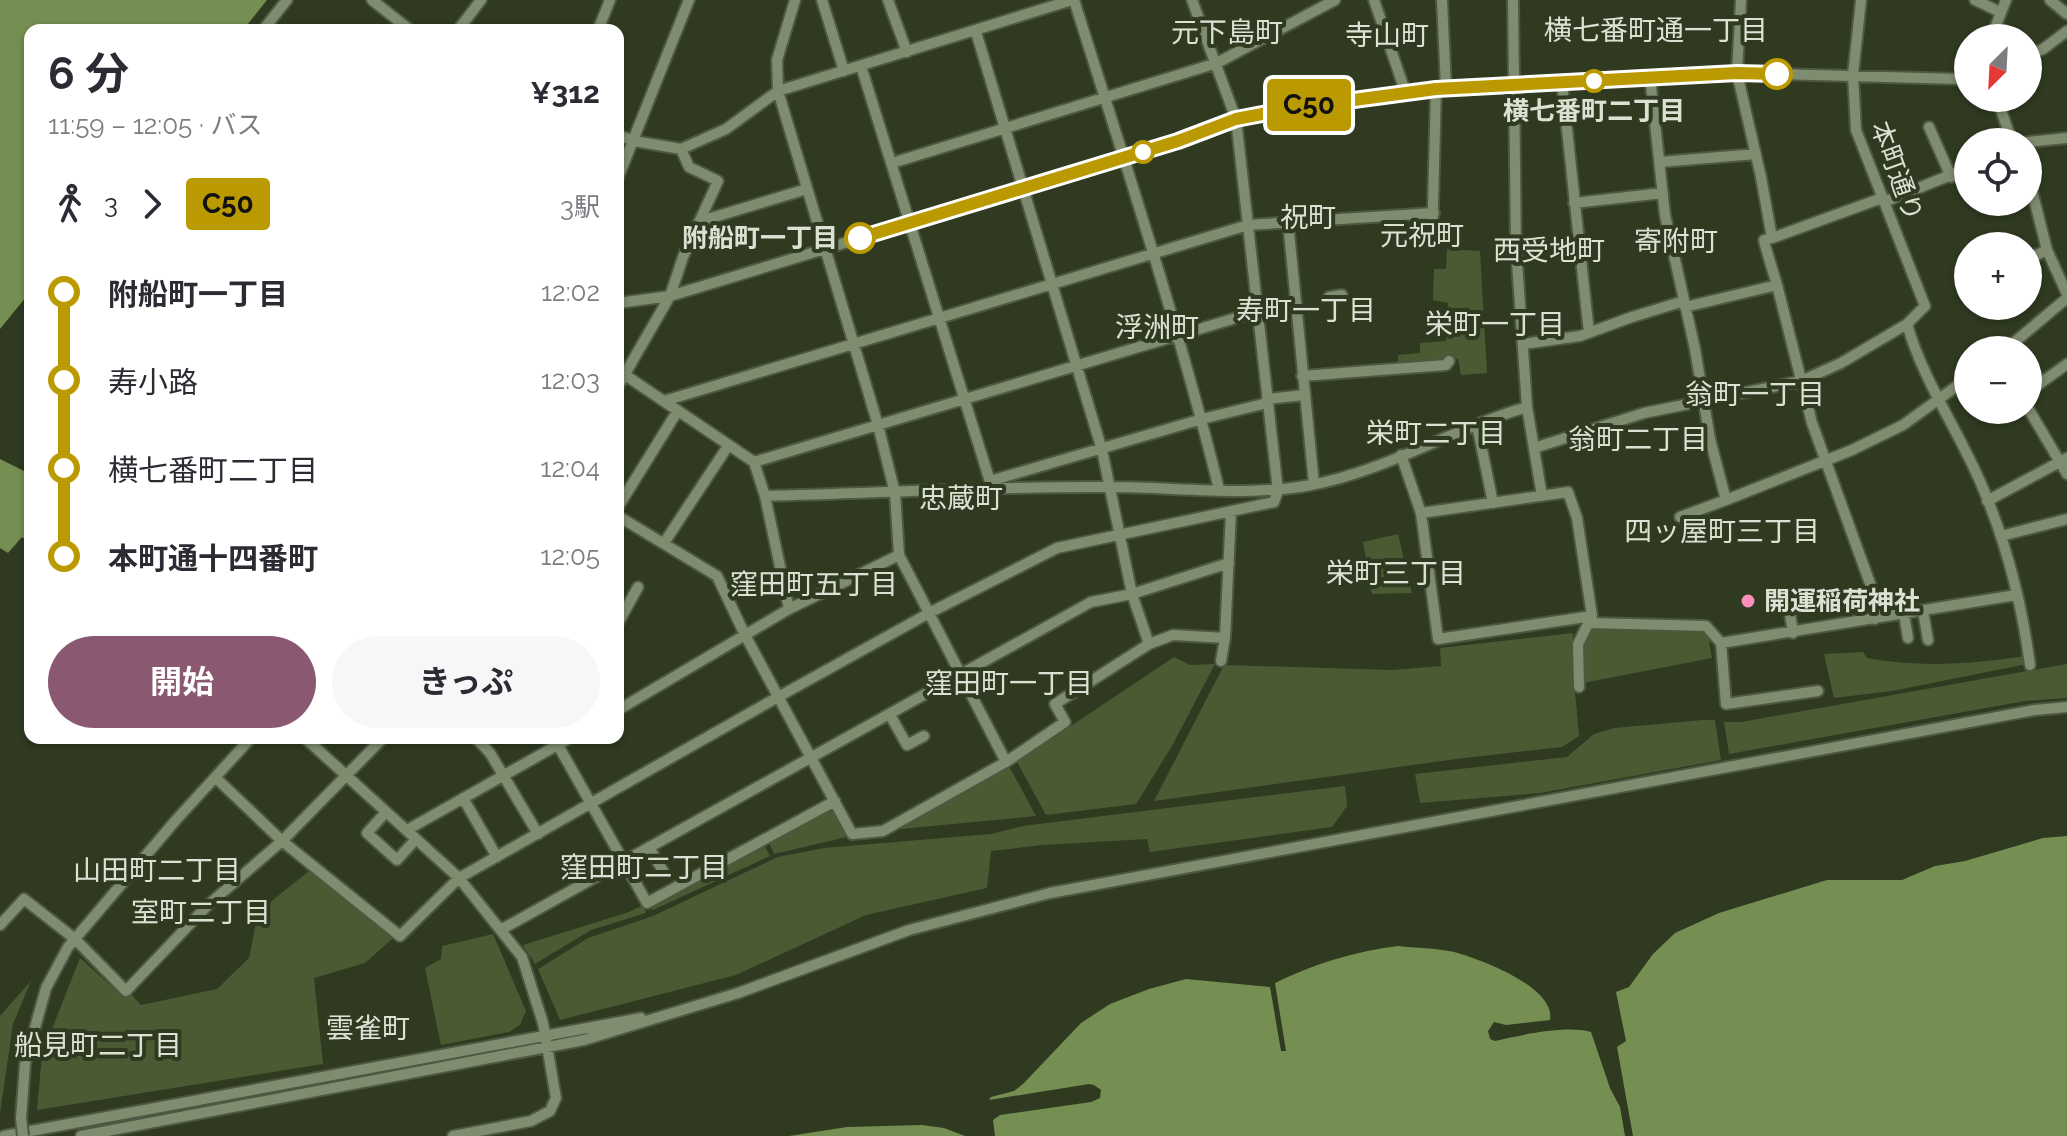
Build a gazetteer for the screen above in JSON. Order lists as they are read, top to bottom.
{
  "streets": {
    "street": ["本町通り"]
  },
  "districts": [
    "横七番町通一丁目",
    "元下島町",
    "寺山町",
    "祝町",
    "元祝町",
    "寄附町",
    "西受地町",
    "寿町一丁目",
    "栄町一丁目",
    "浮洲町",
    "翁町一丁目",
    "栄町二丁目",
    "翁町二丁目",
    "忠蔵町",
    "四ッ屋町三丁目",
    "栄町三丁目",
    "窪田町五丁目",
    "窪田町一丁目",
    "窪田町二丁目",
    "山田町二丁目",
    "室町二丁目",
    "雲雀町",
    "船見町二丁目"
  ],
  "places": ["横七番町二丁目", "附船町一丁目", "開運稲荷神社"],
  "lines": ["bus line C50"],
  "north": "bottom left",
  "page": {
    "on_map": "C50",
    "map_buttons": ["+", "−"],
    "heading": ["6 分", "11:59 – 12:05 · バス", "¥312"],
    "legs": ["3", "C50", "3駅"],
    "list": [
      {
        "name": "附船町一丁目",
        "value": "12:02"
      },
      {
        "name": "寿小路",
        "value": "12:03"
      },
      {
        "name": "横七番町二丁目",
        "value": "12:04"
      },
      {
        "name": "本町通十四番町",
        "value": "12:05"
      }
    ],
    "buttons": ["開始", "きっぷ"]
  }
}
